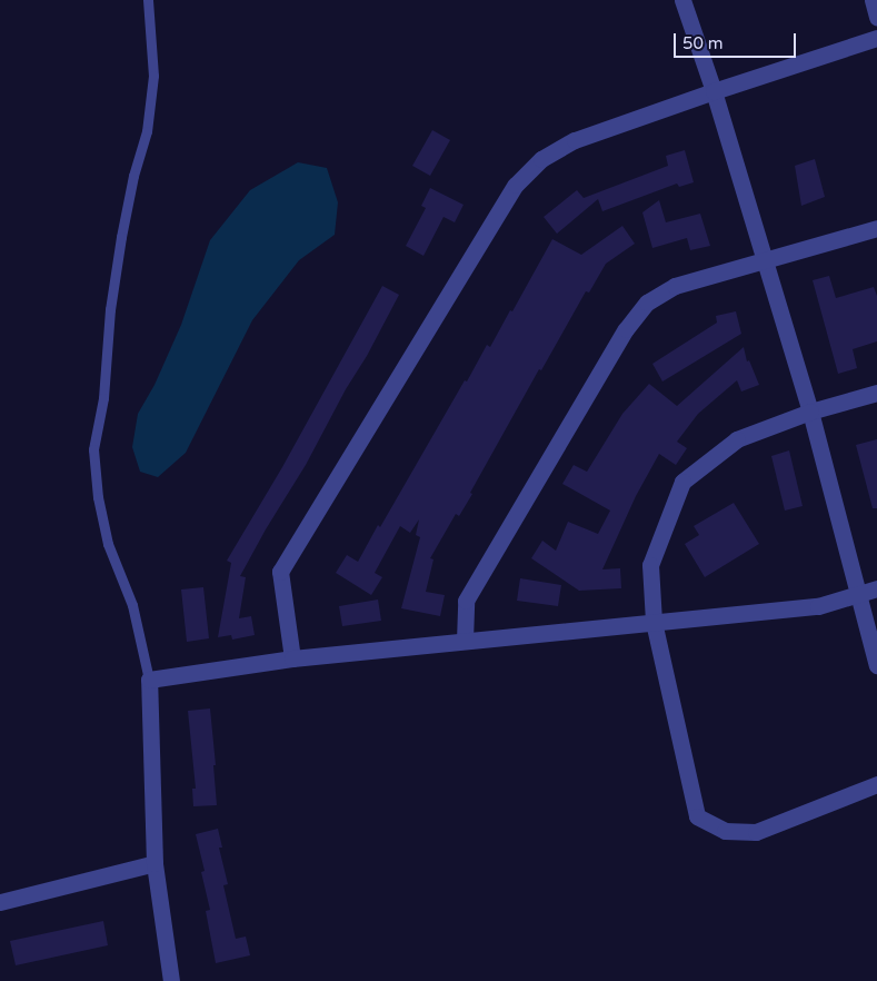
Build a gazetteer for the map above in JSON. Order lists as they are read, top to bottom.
{
  "scale_bar": "50 m"
}
